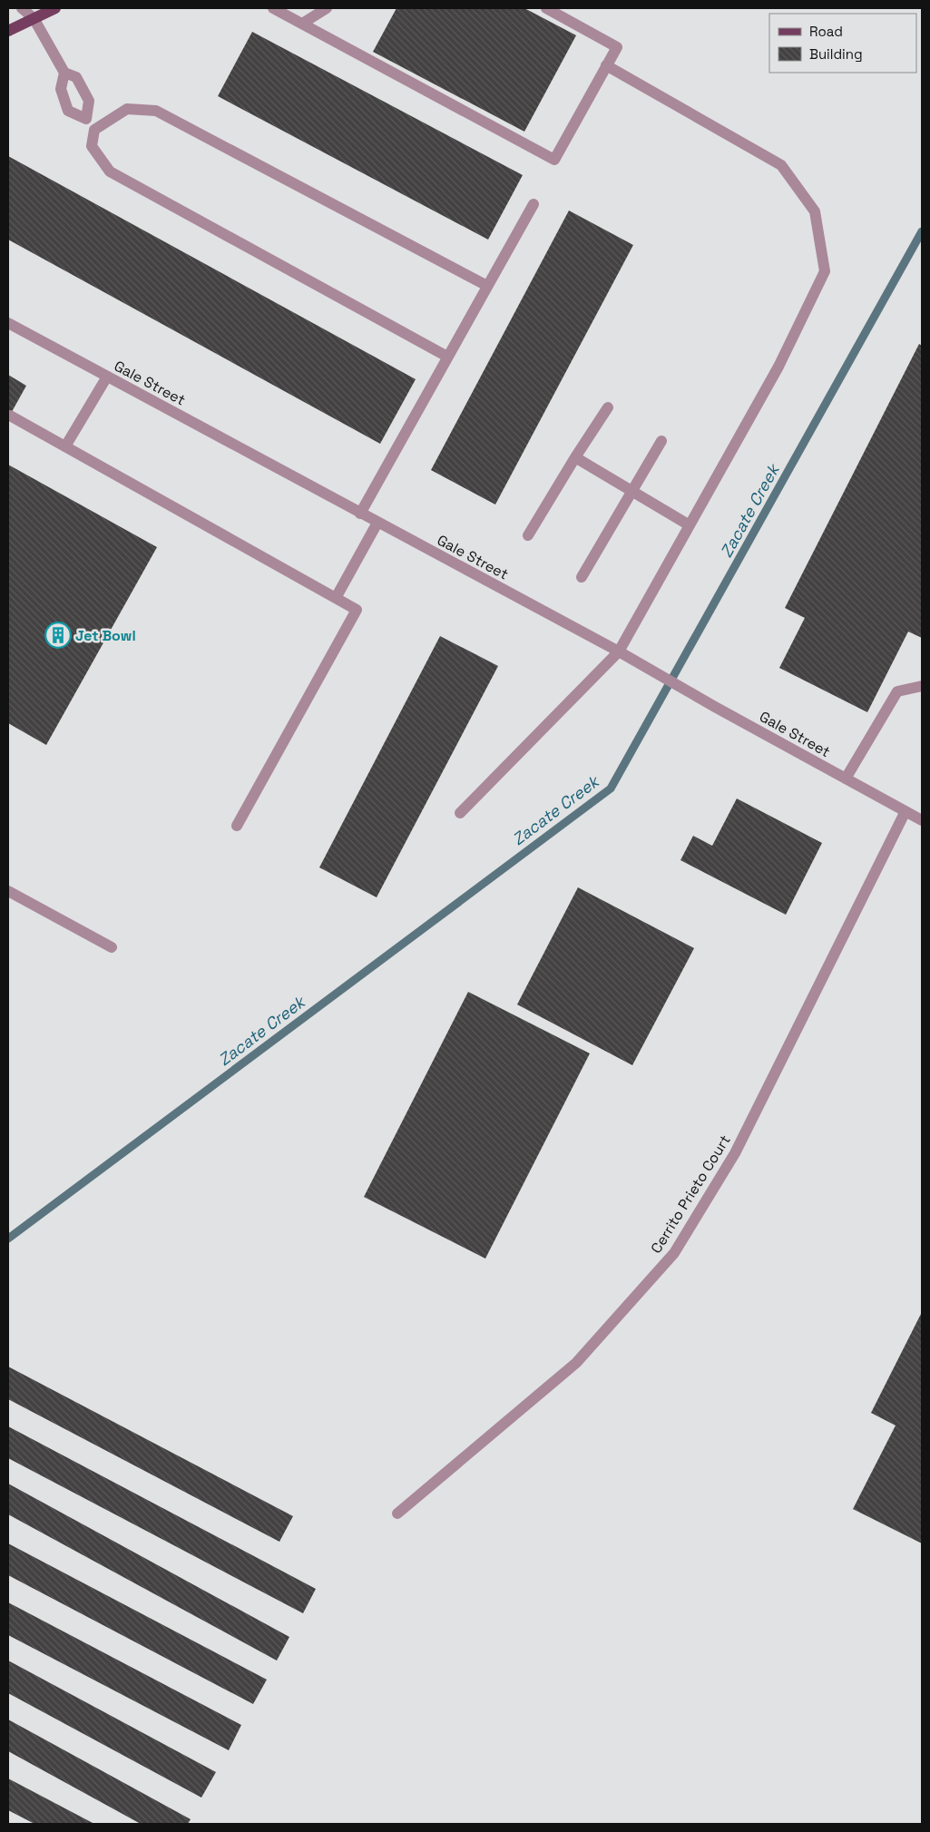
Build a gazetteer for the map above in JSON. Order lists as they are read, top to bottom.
{
  "streets": {
    "street": ["Gale Street", "Cerrito Prieto Court"]
  },
  "crossings": [
    ["Gale Street", "Cerrito Prieto Court"]
  ],
  "water": ["Zacate Creek"],
  "places": {
    "building": ["Jet Bowl"]
  },
  "legend": ["Road", "Building"]
}
